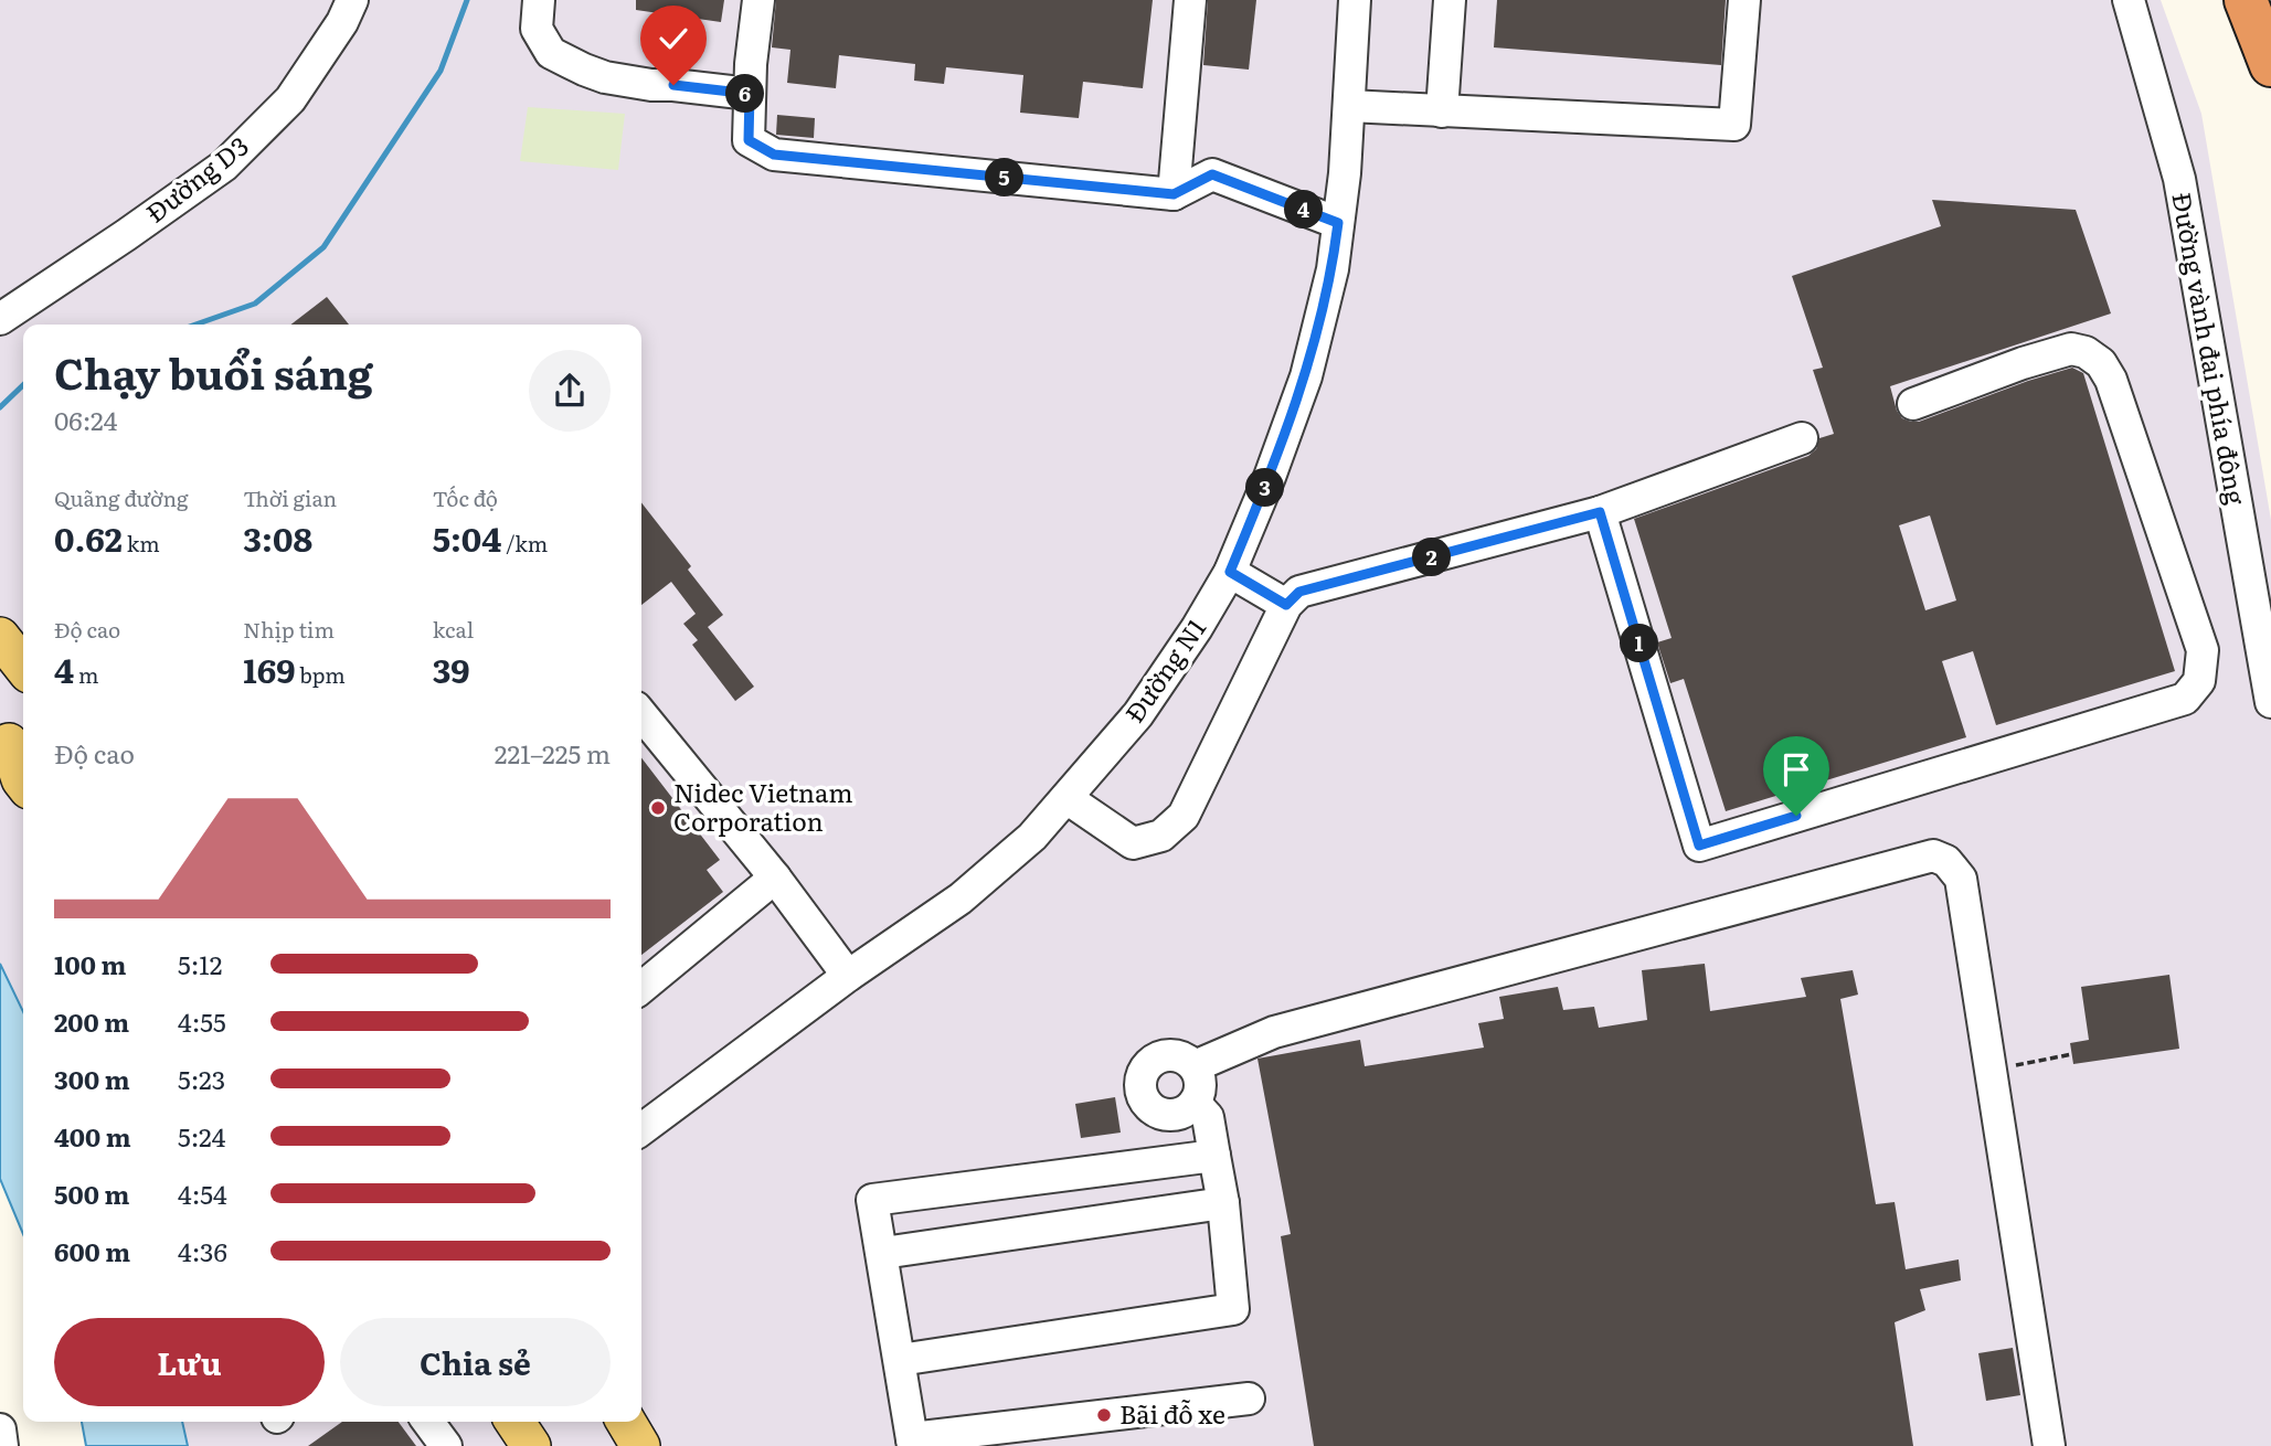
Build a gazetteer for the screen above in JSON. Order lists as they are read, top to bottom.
{
  "streets": {
    "street": ["Đường D3", "Đường vành đai phía đông", "Đường N1"]
  },
  "places": ["Nidec Vietnam Corporation", "Bãi đỗ xe"],
  "page": {
    "pins": [
      "6",
      "5",
      "4",
      "3",
      "2",
      "1"
    ],
    "heading": ["Chạy buổi sáng", "06:24"],
    "stats": [
      ["Quãng đường", "0.62 km"],
      ["Thời gian", "3:08"],
      ["Tốc độ", "5:04 /km"],
      ["Độ cao", "4 m"],
      ["Nhịp tim", "169 bpm"],
      ["kcal", "39"]
    ],
    "chart": ["Độ cao", "221–225 m"],
    "list": [
      {
        "name": "100 m",
        "note": "5:12"
      },
      {
        "name": "200 m",
        "note": "4:55"
      },
      {
        "name": "300 m",
        "note": "5:23"
      },
      {
        "name": "400 m",
        "note": "5:24"
      },
      {
        "name": "500 m",
        "note": "4:54"
      },
      {
        "name": "600 m",
        "note": "4:36"
      }
    ],
    "buttons": ["Lưu", "Chia sẻ"]
  }
}
